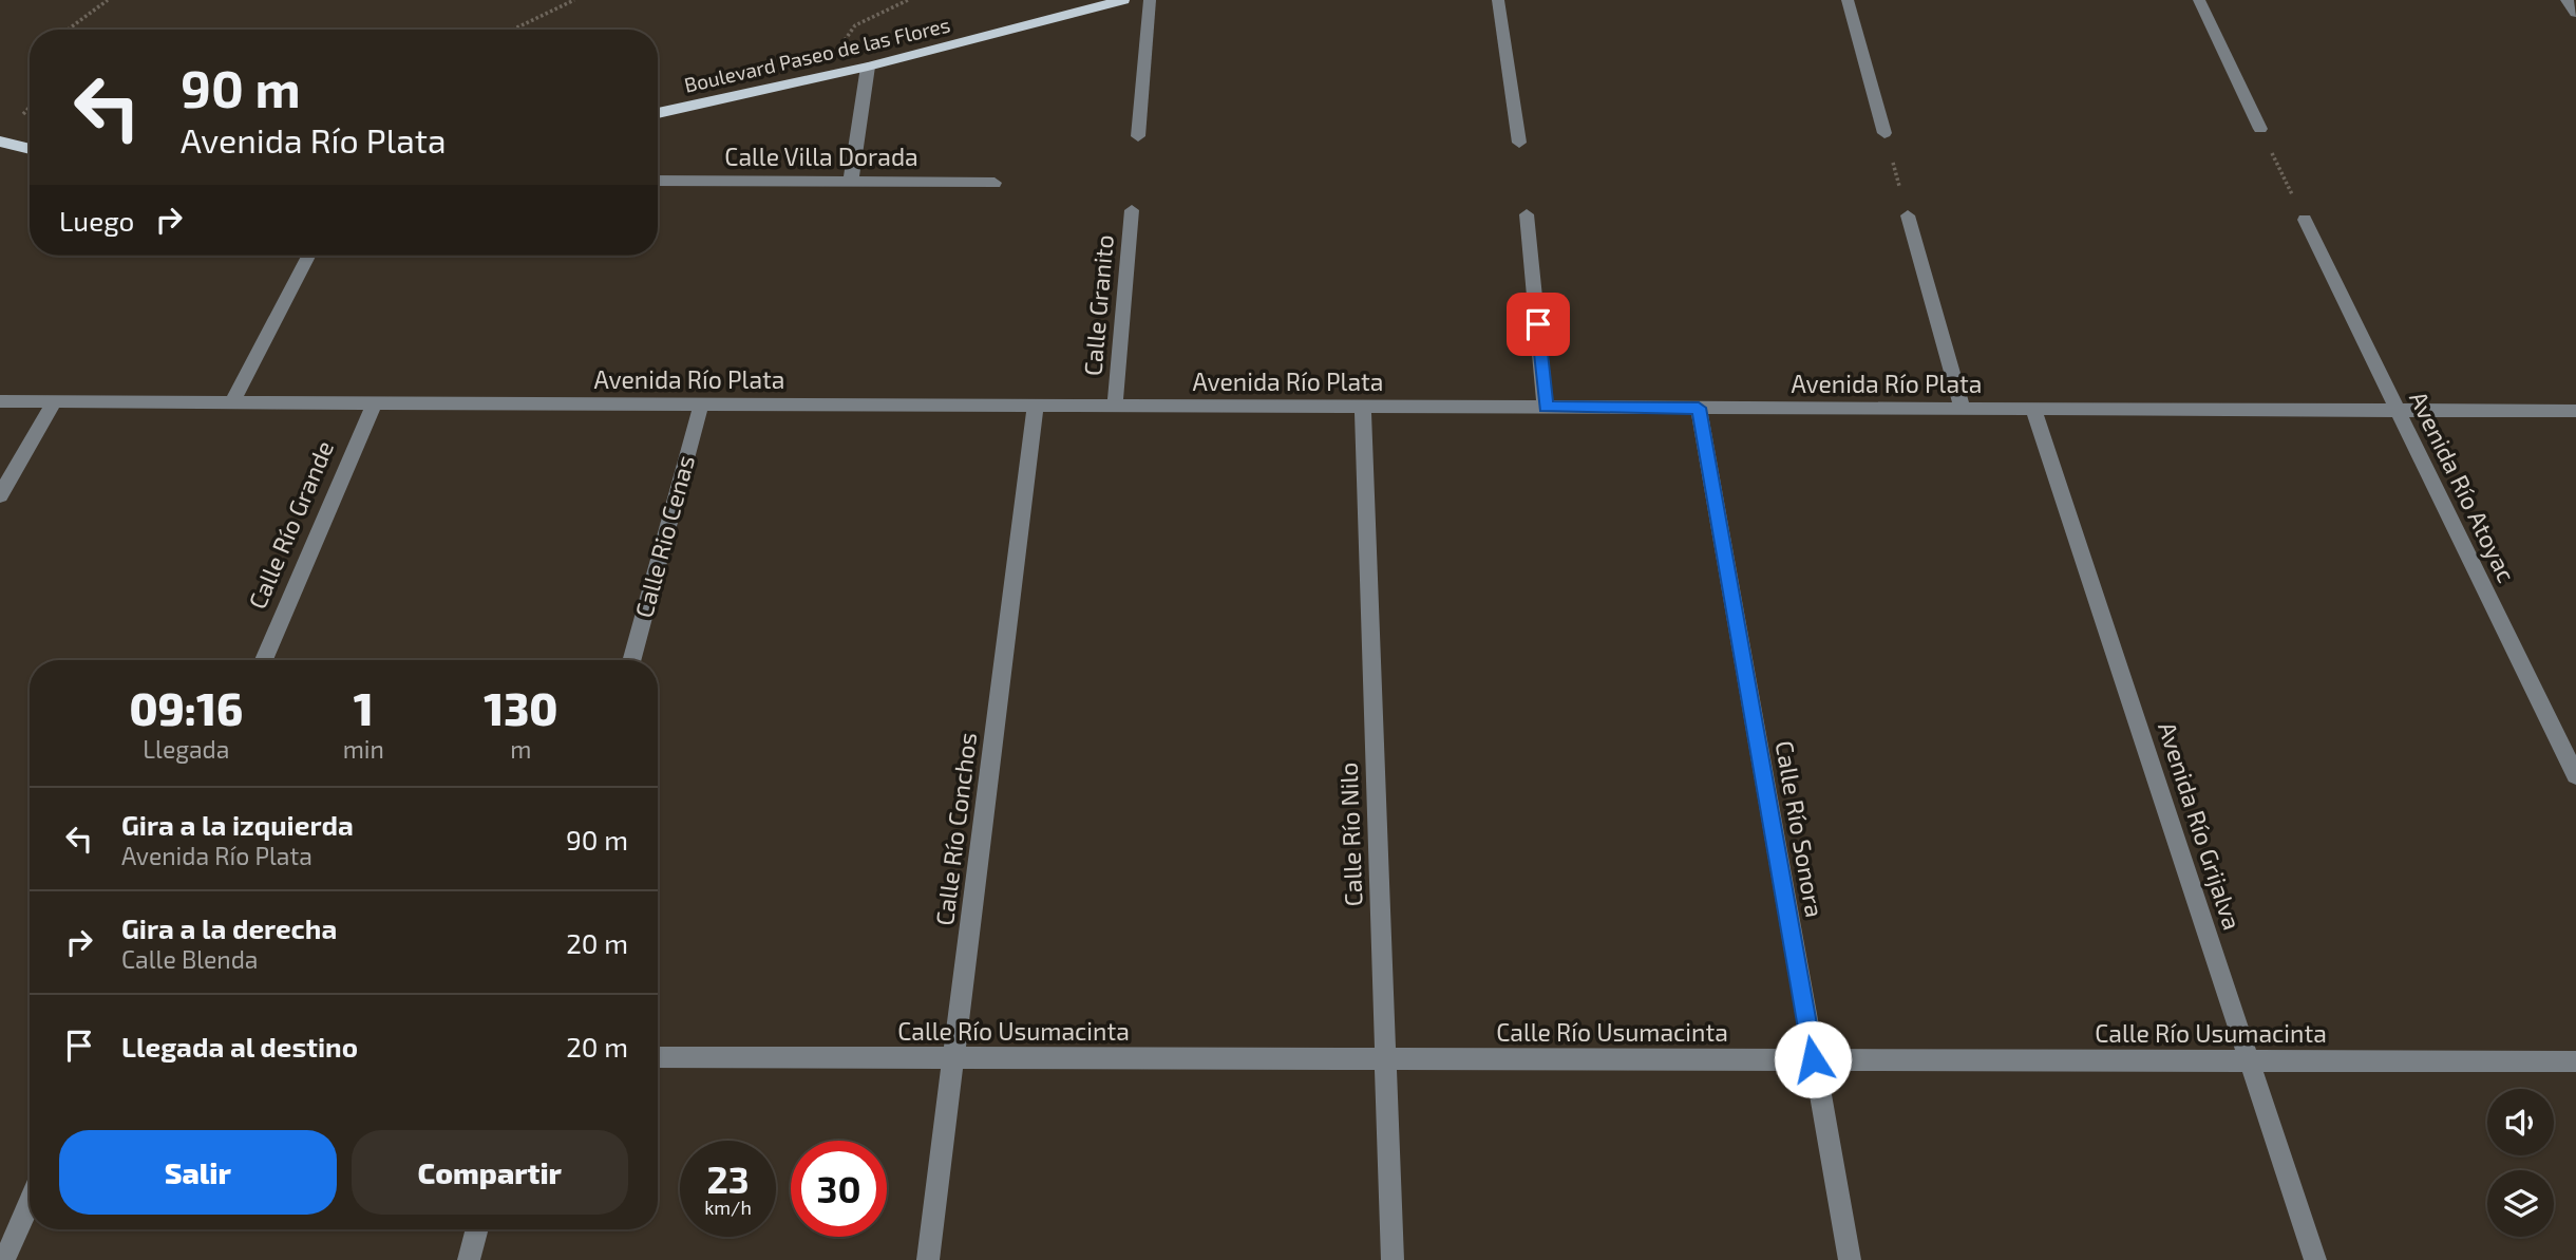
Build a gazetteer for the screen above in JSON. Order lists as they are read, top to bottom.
{
  "streets": {
    "main road": ["Boulevard Paseo de las Flores"],
    "street": [
      "Calle Villa Dorada",
      "Calle Granito",
      "Avenida Río Plata",
      "Avenida Río Atoyac",
      "Calle Río Grande",
      "Calle Rio Cenas",
      "Avenida Río Grijalva",
      "Calle Río Conchos",
      "Calle Río Sonora",
      "Calle Río Nilo",
      "Calle Río Usumacinta"
    ]
  },
  "crossings": [
    ["Calle Granito", "Avenida Río Plata"],
    ["Avenida Río Plata", "Avenida Río Atoyac"],
    ["Avenida Río Plata", "Calle Río Grande"],
    ["Avenida Río Plata", "Calle Rio Cenas"],
    ["Avenida Río Plata", "Avenida Río Grijalva"],
    ["Avenida Río Plata", "Calle Río Conchos"],
    ["Avenida Río Plata", "Calle Río Sonora"],
    ["Avenida Río Plata", "Calle Río Nilo"],
    ["Avenida Río Grijalva", "Calle Río Usumacinta"],
    ["Calle Río Conchos", "Calle Río Usumacinta"],
    ["Calle Río Sonora", "Calle Río Usumacinta"],
    ["Calle Río Nilo", "Calle Río Usumacinta"]
  ],
  "page": {
    "turn": ["90 m", "Avenida Río Plata"],
    "then": "Luego",
    "eta": [
      "09:16",
      "Llegada",
      "1",
      "min",
      "130",
      "m"
    ],
    "list": [
      {
        "name": "Gira a la izquierda",
        "note": "Avenida Río Plata",
        "value": "90 m"
      },
      {
        "name": "Gira a la derecha",
        "note": "Calle Blenda",
        "value": "20 m"
      },
      {
        "name": "Llegada al destino",
        "value": "20 m"
      }
    ],
    "buttons": ["Salir", "Compartir"],
    "speed": "23 km/h",
    "limit": "30"
  }
}
